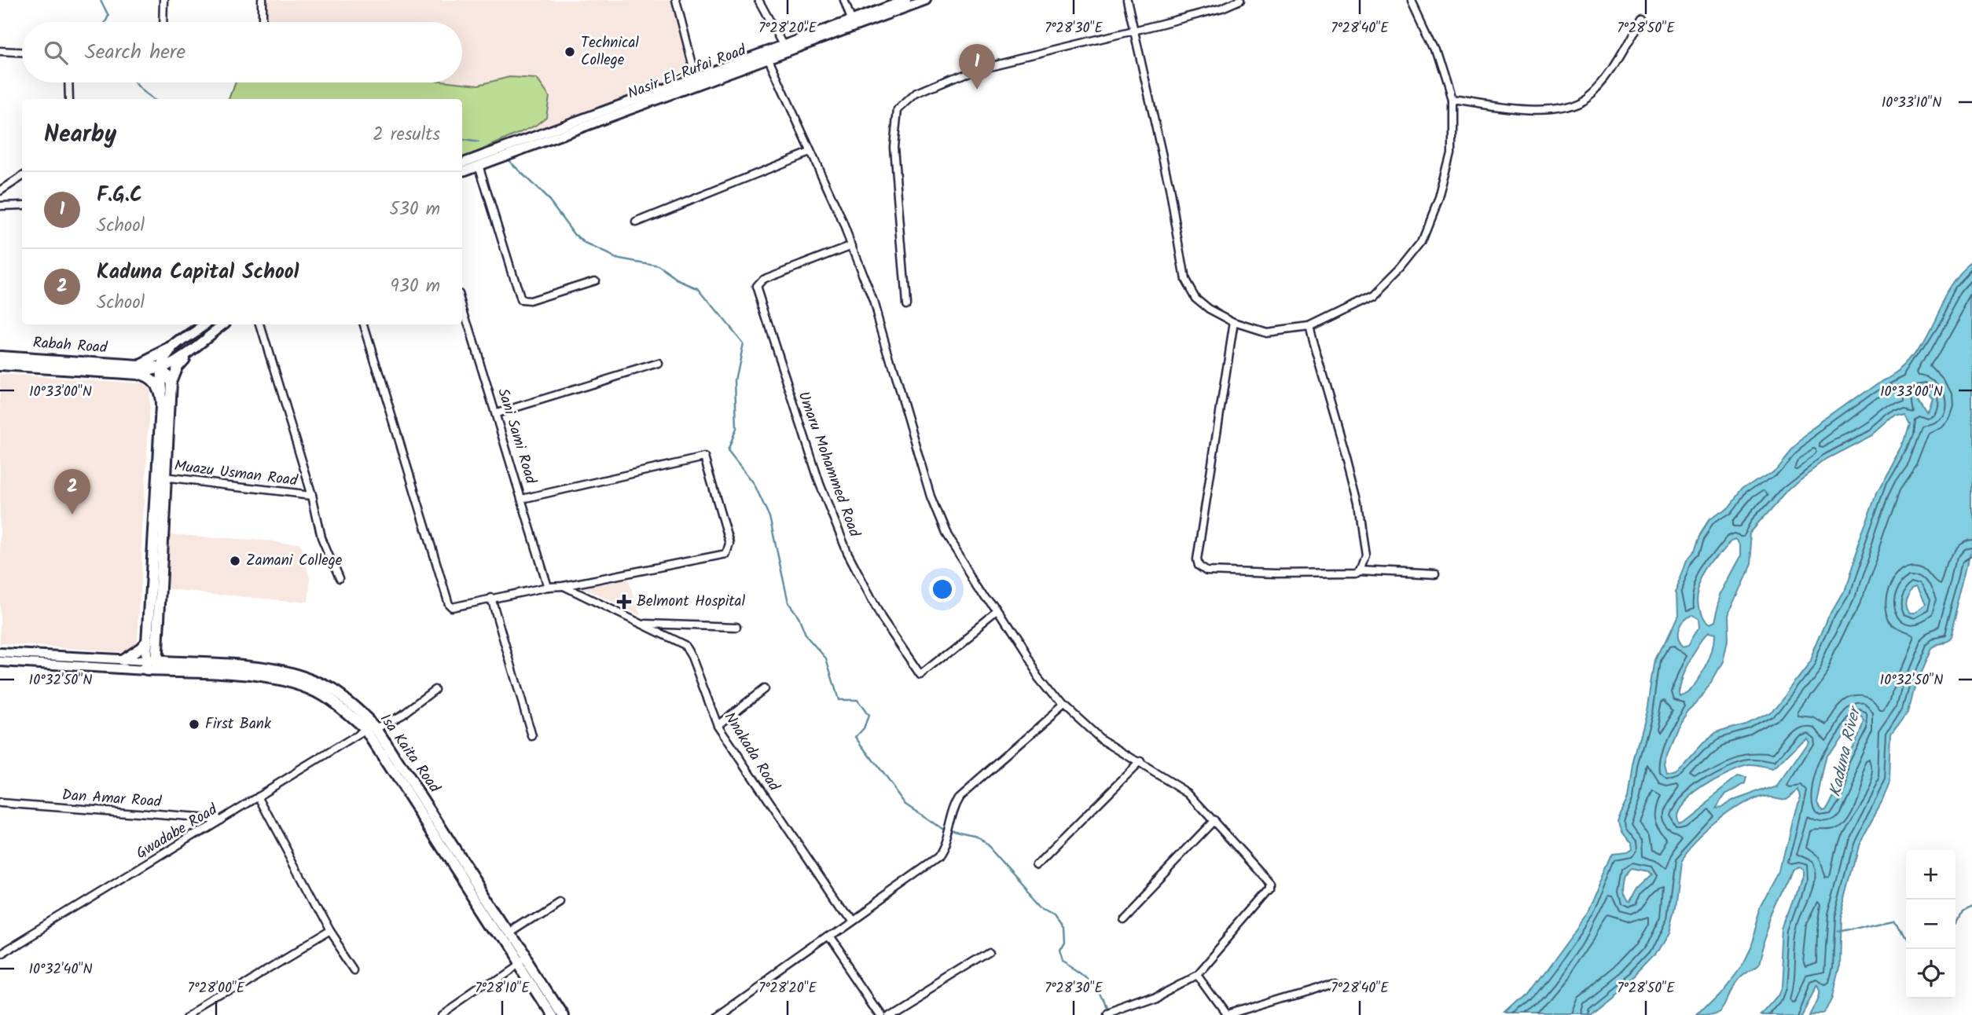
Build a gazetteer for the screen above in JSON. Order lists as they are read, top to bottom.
{
  "streets": {
    "main road": ["Nasir El-Rufai Road", "Rabah Road", "Isa Kaita Road"],
    "street": [
      "Sani Sami Road",
      "Umaru Mohammed Road",
      "Muazu Usman Road",
      "Nnakada Road",
      "Dan Amar Road",
      "Gwadabe Road"
    ]
  },
  "crossings": [
    ["Isa Kaita Road", "Gwadabe Road"],
    ["Dan Amar Road", "Gwadabe Road"]
  ],
  "water": ["Kaduna River"],
  "places": {
    "other": ["Technical College", "Zamani College", "First Bank"],
    "health": ["Belmont Hospital"]
  },
  "page": {
    "search": "Search here",
    "pins": ["1", "2"],
    "heading": ["Nearby", "2 results"],
    "list": [
      {
        "mark": "1",
        "name": "F.G.C",
        "note": "School",
        "value": "530 m"
      },
      {
        "mark": "2",
        "name": "Kaduna Capital School",
        "note": "School",
        "value": "930 m"
      }
    ],
    "map_buttons": ["+", "−"]
  },
  "coordinates": [
    "7°28'20\"E",
    "7°28'30\"E",
    "7°28'40\"E",
    "7°28'50\"E",
    "10°33'10\"N",
    "10°33'00\"N",
    "10°32'50\"N",
    "10°32'40\"N",
    "7°28'00\"E",
    "7°28'10\"E"
  ]
}
